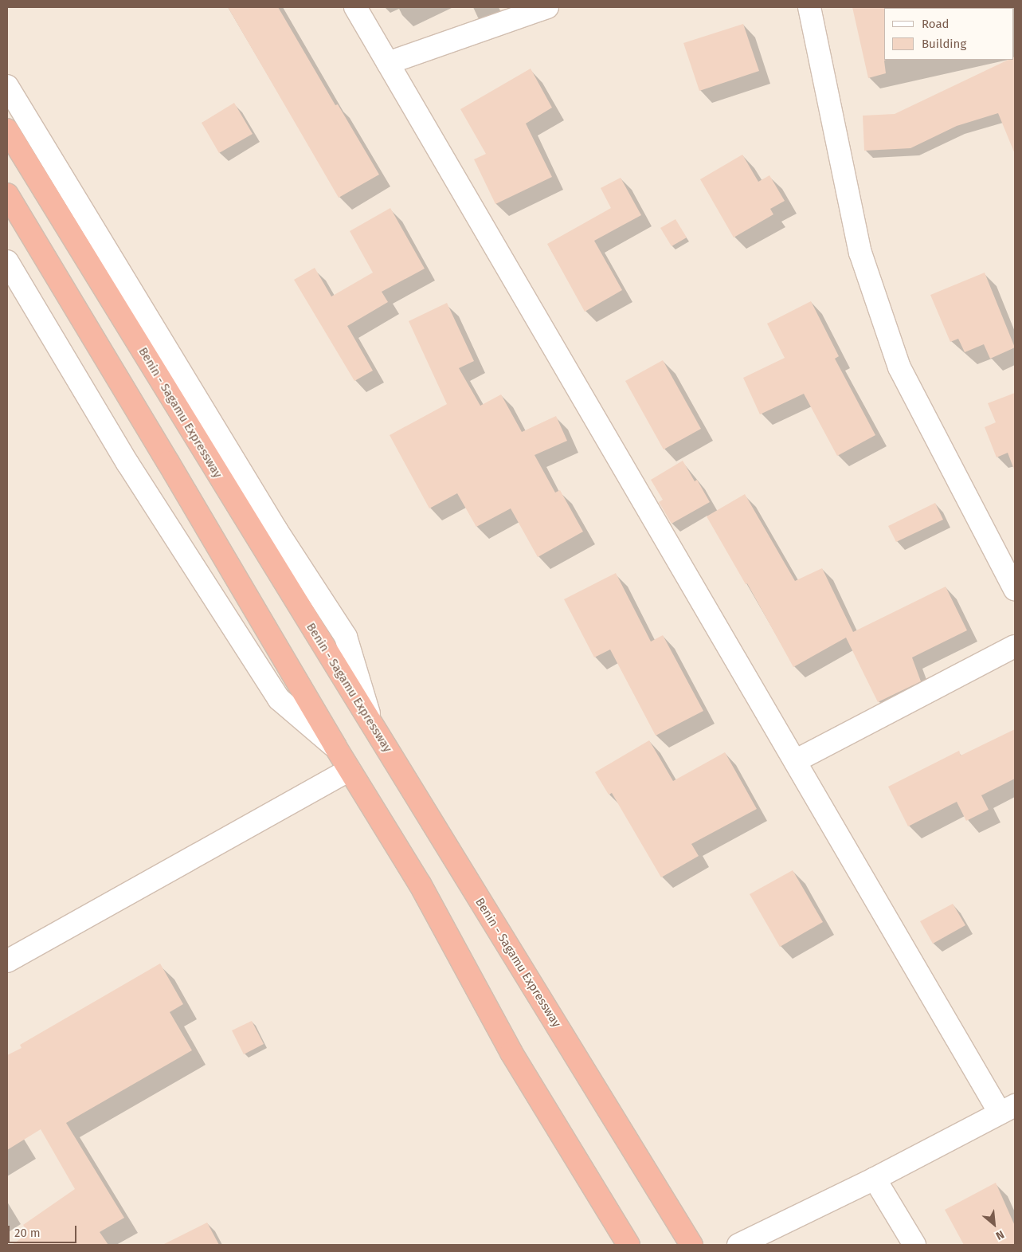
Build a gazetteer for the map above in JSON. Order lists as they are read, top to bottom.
{
  "streets": {
    "highway": ["Benin - Sagamu Expressway"]
  },
  "legend": ["Road", "Building"],
  "scale_bar": "20 m",
  "north": "bottom right"
}
